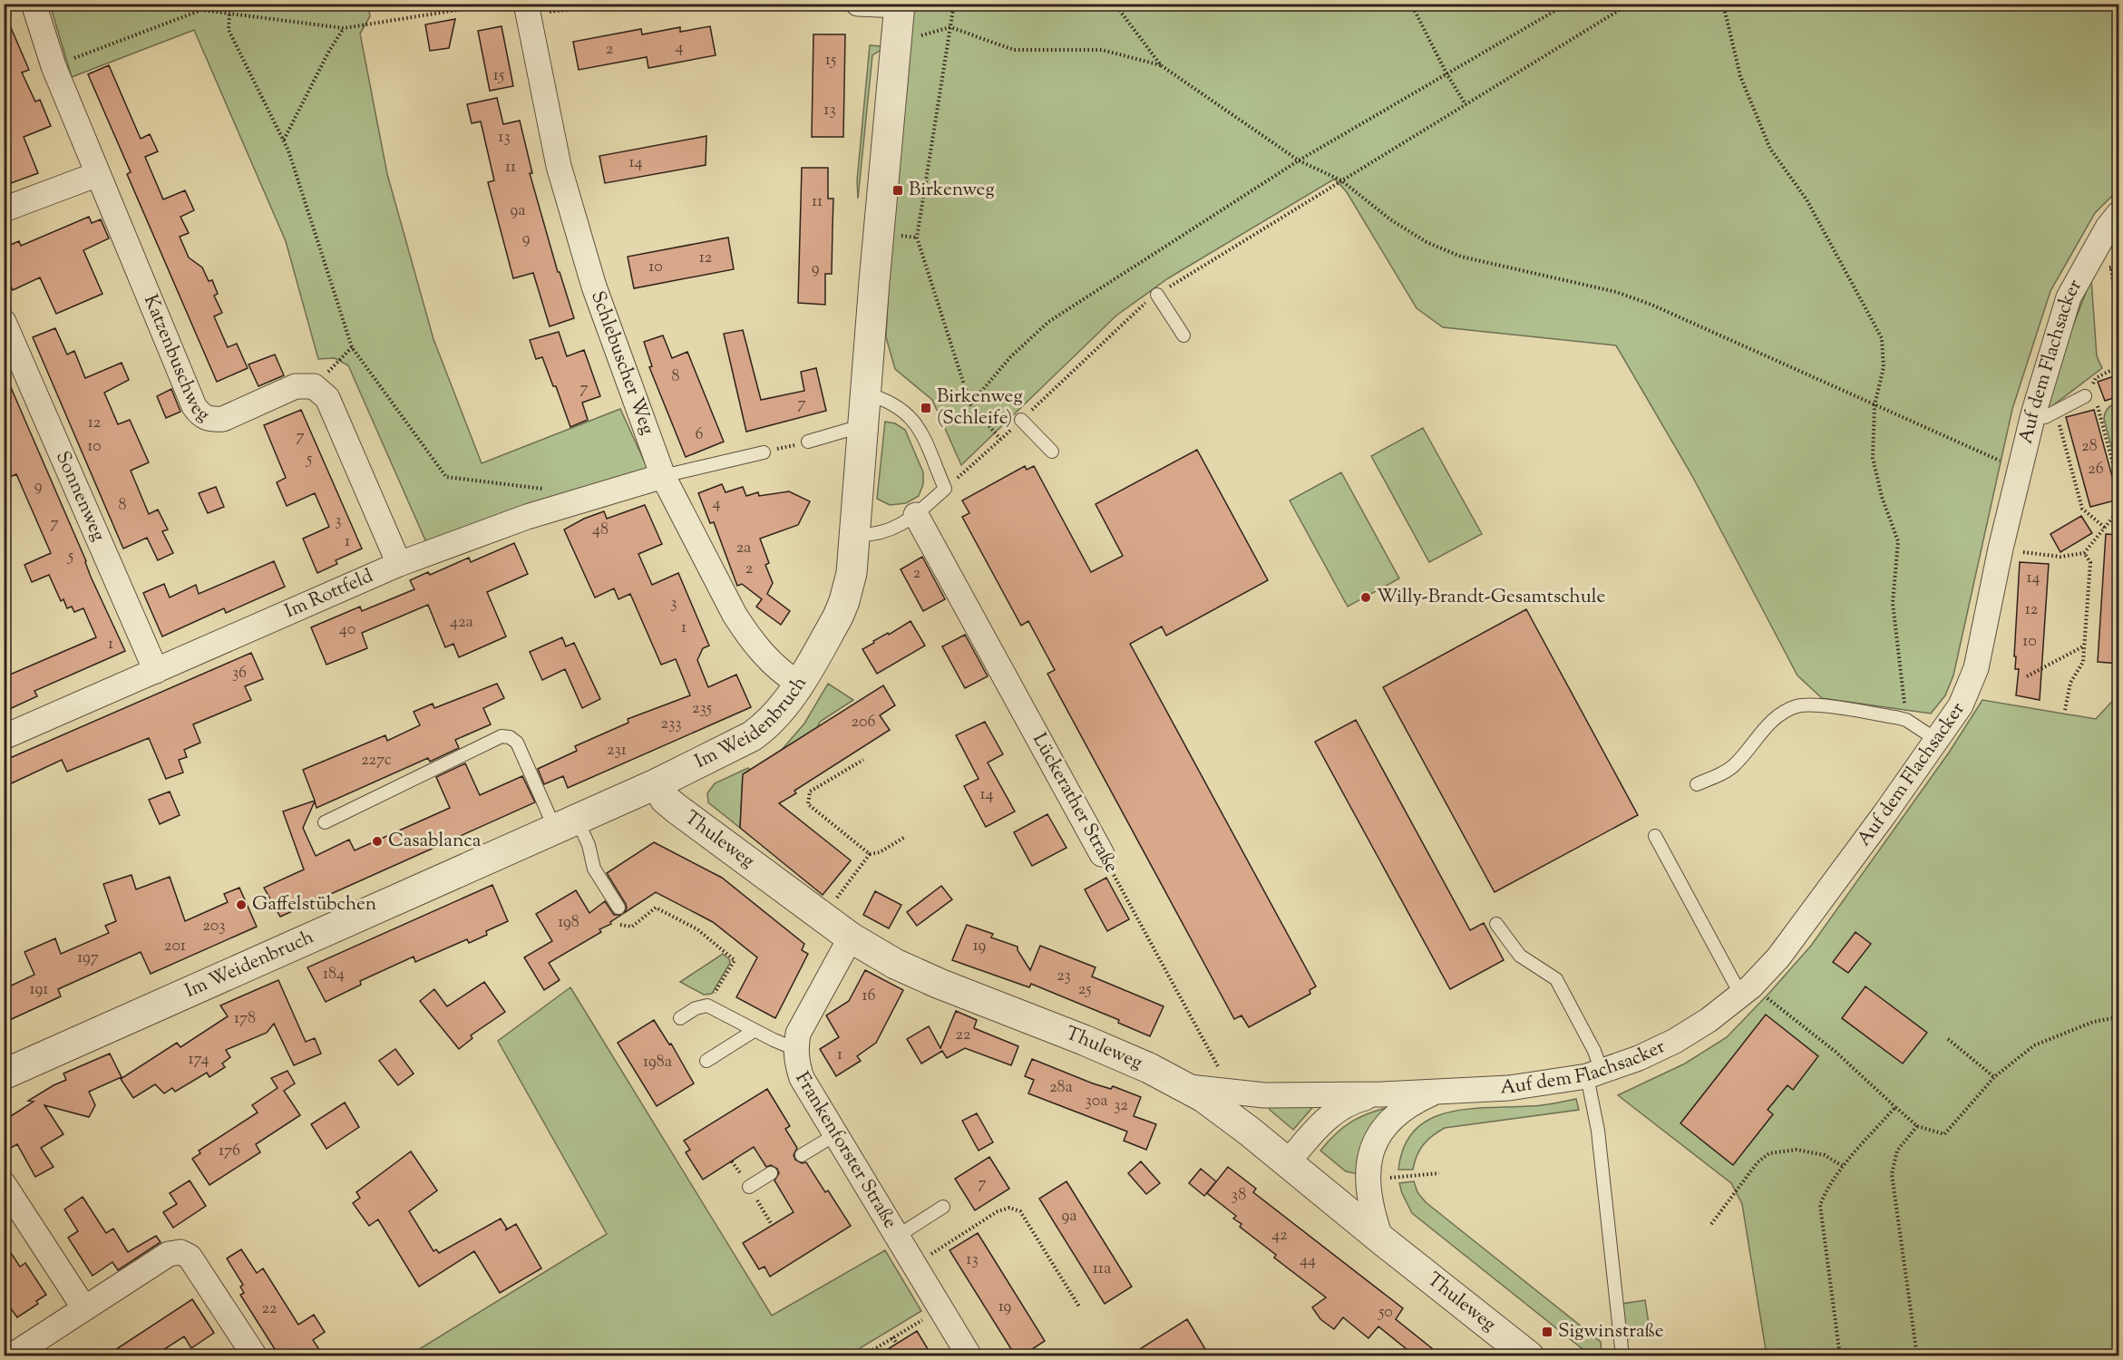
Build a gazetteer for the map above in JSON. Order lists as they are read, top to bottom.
{
  "streets": {
    "street": [
      "Katzenbuschweg",
      "Schlebuscher Weg",
      "Auf dem Flachsacker",
      "Sonnenweg",
      "Im Rottfeld",
      "Im Weidenbruch",
      "Lückerather Straße",
      "Thuleweg",
      "Frankenforster Straße"
    ]
  },
  "crossings": [
    ["Schlebuscher Weg", "Im Rottfeld"],
    ["Schlebuscher Weg", "Im Weidenbruch"],
    ["Auf dem Flachsacker", "Lückerather Straße"],
    ["Auf dem Flachsacker", "Thuleweg"],
    ["Sonnenweg", "Im Rottfeld"],
    ["Im Weidenbruch", "Thuleweg"],
    ["Thuleweg", "Frankenforster Straße"]
  ],
  "places": {
    "transit": ["Birkenweg", "Birkenweg (Schleife)", "Sigwinstraße"],
    "other": ["Willy-Brandt-Gesamtschule", "Casablanca", "Gaffelstübchen"]
  },
  "house_numbers": [
    "4",
    "2",
    "15",
    "15",
    "13",
    "13",
    "14",
    "11",
    "11",
    "9a",
    "9",
    "12",
    "10",
    "9",
    "8",
    "7",
    "7",
    "12",
    "6",
    "7",
    "10",
    "28",
    "5",
    "26",
    "9",
    "4",
    "8",
    "3",
    "7",
    "48",
    "1",
    "2a",
    "5",
    "2",
    "2",
    "14",
    "3",
    "12",
    "42a",
    "1",
    "40",
    "10",
    "1",
    "36",
    "235",
    "206",
    "233",
    "231",
    "227c",
    "14",
    "198",
    "203",
    "201",
    "19",
    "197",
    "184",
    "23",
    "191",
    "25",
    "16",
    "178",
    "22",
    "1",
    "174",
    "198a",
    "28a",
    "30a",
    "32",
    "176",
    "7",
    "38",
    "9a",
    "42",
    "13",
    "44",
    "11a",
    "19",
    "22",
    "50"
  ]
}
